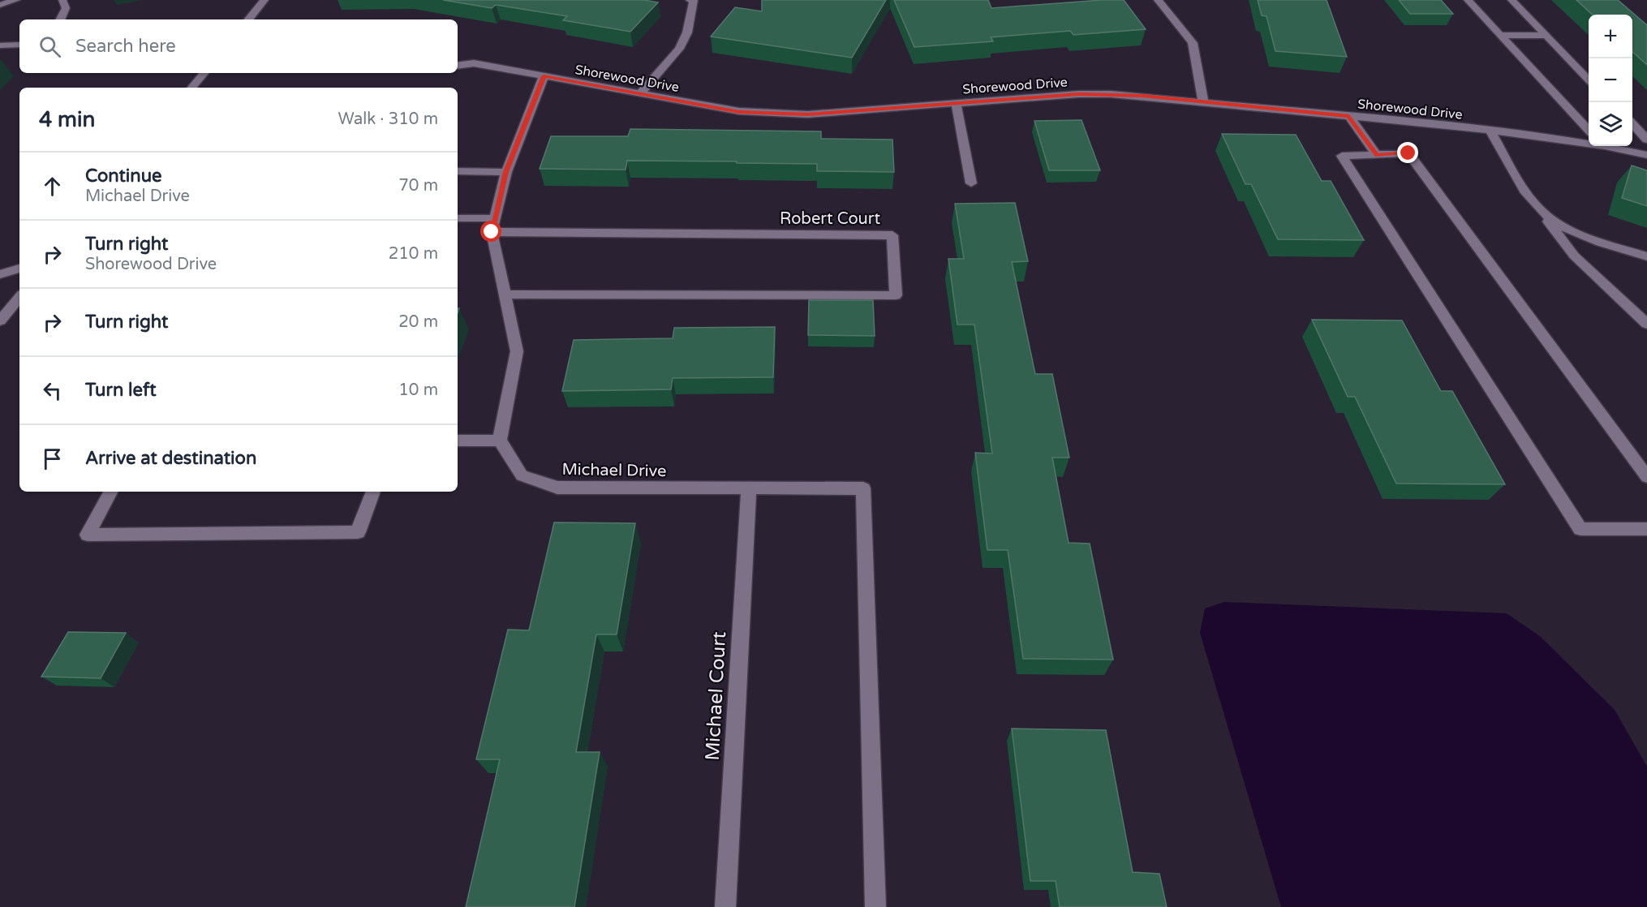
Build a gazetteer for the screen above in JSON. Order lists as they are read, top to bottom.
{
  "streets": {
    "street": [
      "Shorewood Drive",
      "Robert Court",
      "Michael Drive",
      "Michael Court"
    ]
  },
  "crossings": [
    ["Michael Drive", "Michael Court"]
  ],
  "page": {
    "map_buttons": ["+", "−"],
    "search": "Search here",
    "heading": ["4 min", "Walk · 310 m"],
    "list": [
      ["Continue", "Michael Drive", "70 m"],
      ["Turn right", "Shorewood Drive", "210 m"],
      ["Turn right", "20 m"],
      ["Turn left", "10 m"],
      "Arrive at destination"
    ]
  }
}
